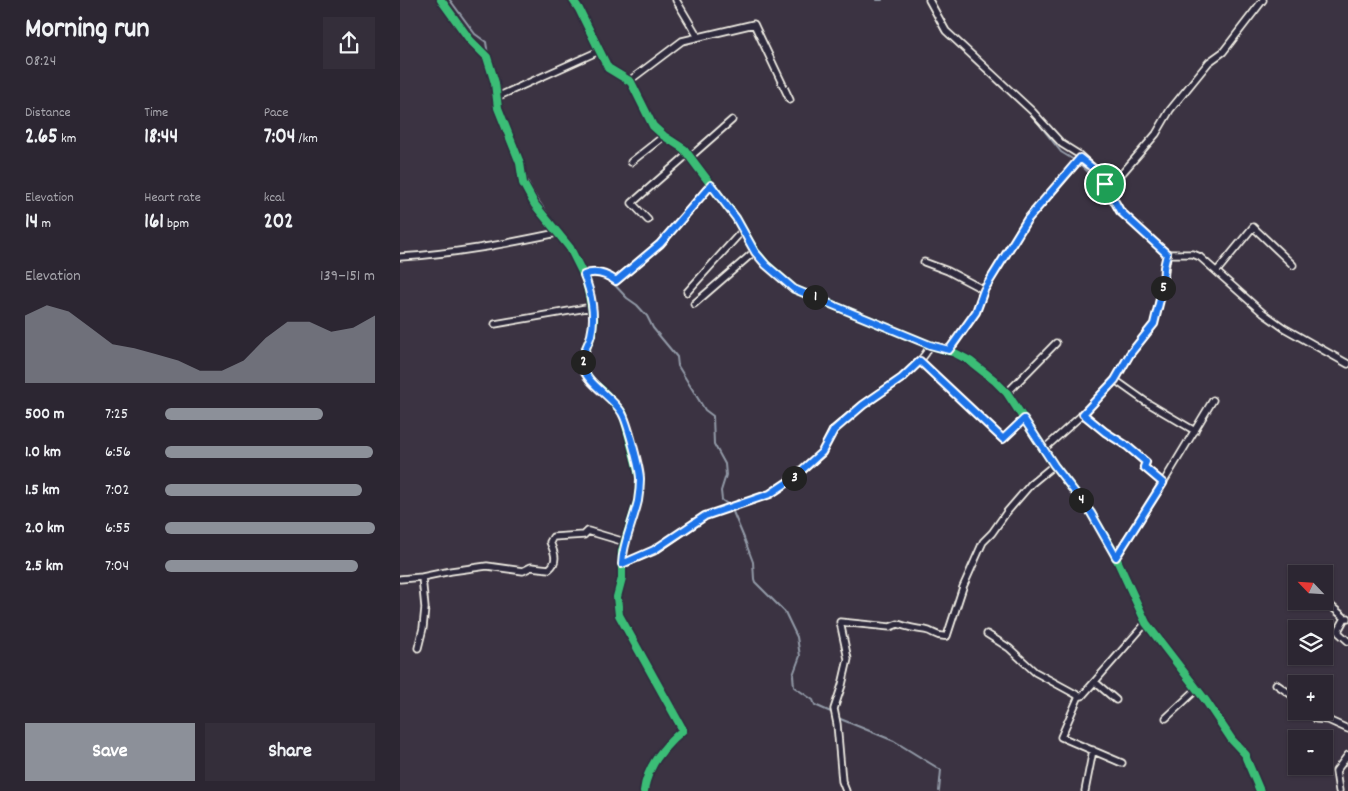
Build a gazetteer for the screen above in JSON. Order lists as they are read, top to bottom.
{
  "north": "top left",
  "page": {
    "heading": ["Morning run", "08:24"],
    "stats": [
      ["Distance", "2.65 km"],
      ["Time", "18:44"],
      ["Pace", "7:04 /km"],
      ["Elevation", "14 m"],
      ["Heart rate", "161 bpm"],
      ["kcal", "202"]
    ],
    "chart": ["Elevation", "139–151 m"],
    "pins": [
      "5",
      "1",
      "2",
      "3",
      "4"
    ],
    "list": [
      {
        "name": "500 m",
        "note": "7:25"
      },
      {
        "name": "1.0 km",
        "note": "6:56"
      },
      {
        "name": "1.5 km",
        "note": "7:02"
      },
      {
        "name": "2.0 km",
        "note": "6:55"
      },
      {
        "name": "2.5 km",
        "note": "7:04"
      }
    ],
    "map_buttons": ["+", "−"],
    "buttons": ["Save", "Share"]
  }
}
